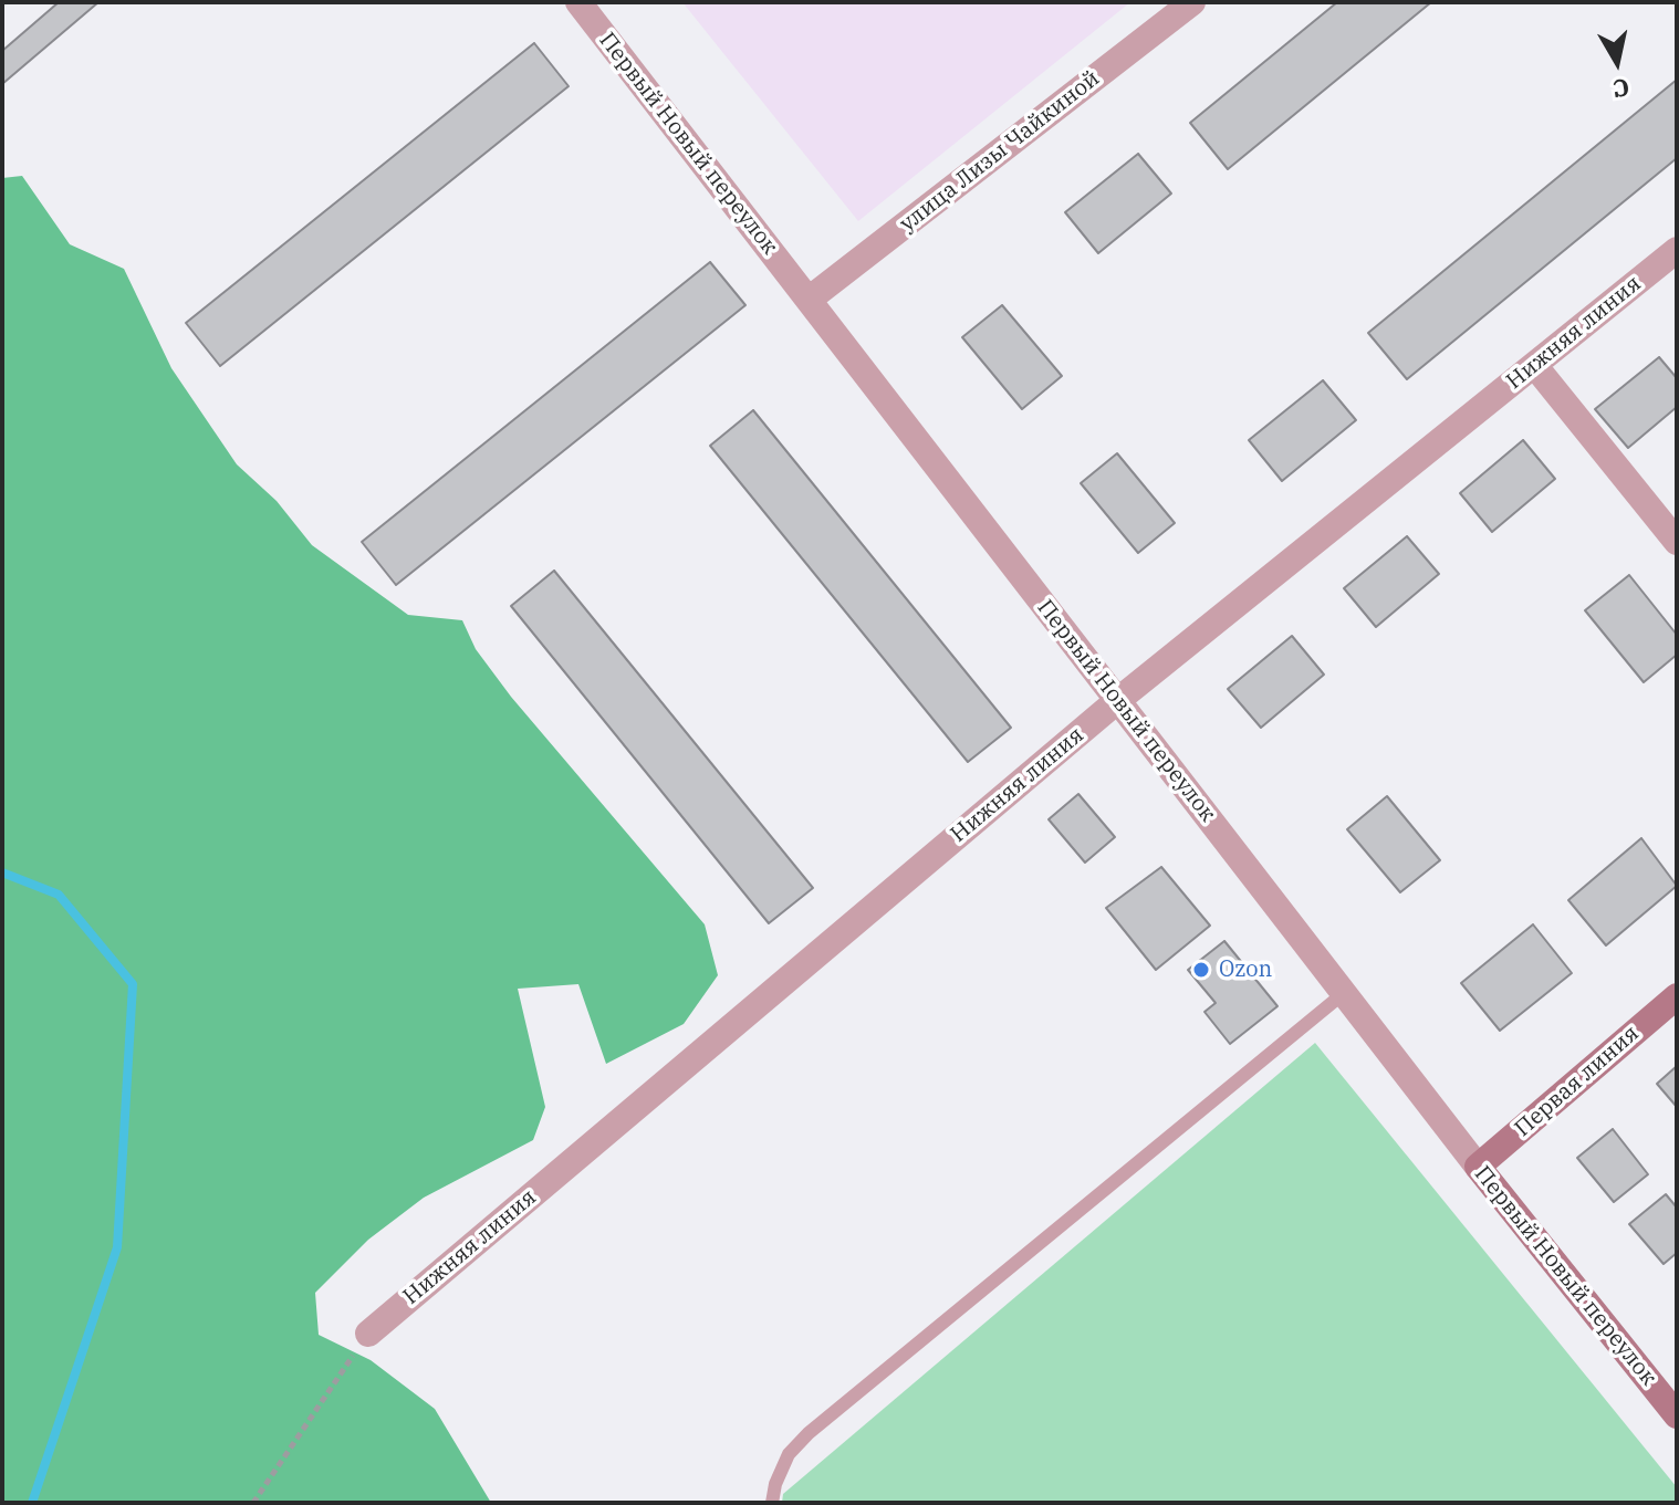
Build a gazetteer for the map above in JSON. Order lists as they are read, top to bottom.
{
  "streets": {
    "main road": ["Первый Новый переулок", "Первая линия"],
    "street": ["улица Лизы Чайкиной", "Нижняя линия"]
  },
  "crossings": [
    ["Первый Новый переулок", "улица Лизы Чайкиной"],
    ["Первый Новый переулок", "Нижняя линия"],
    ["Первый Новый переулок", "Первая линия"]
  ],
  "places": ["Ozon"],
  "north": "bottom"
}
